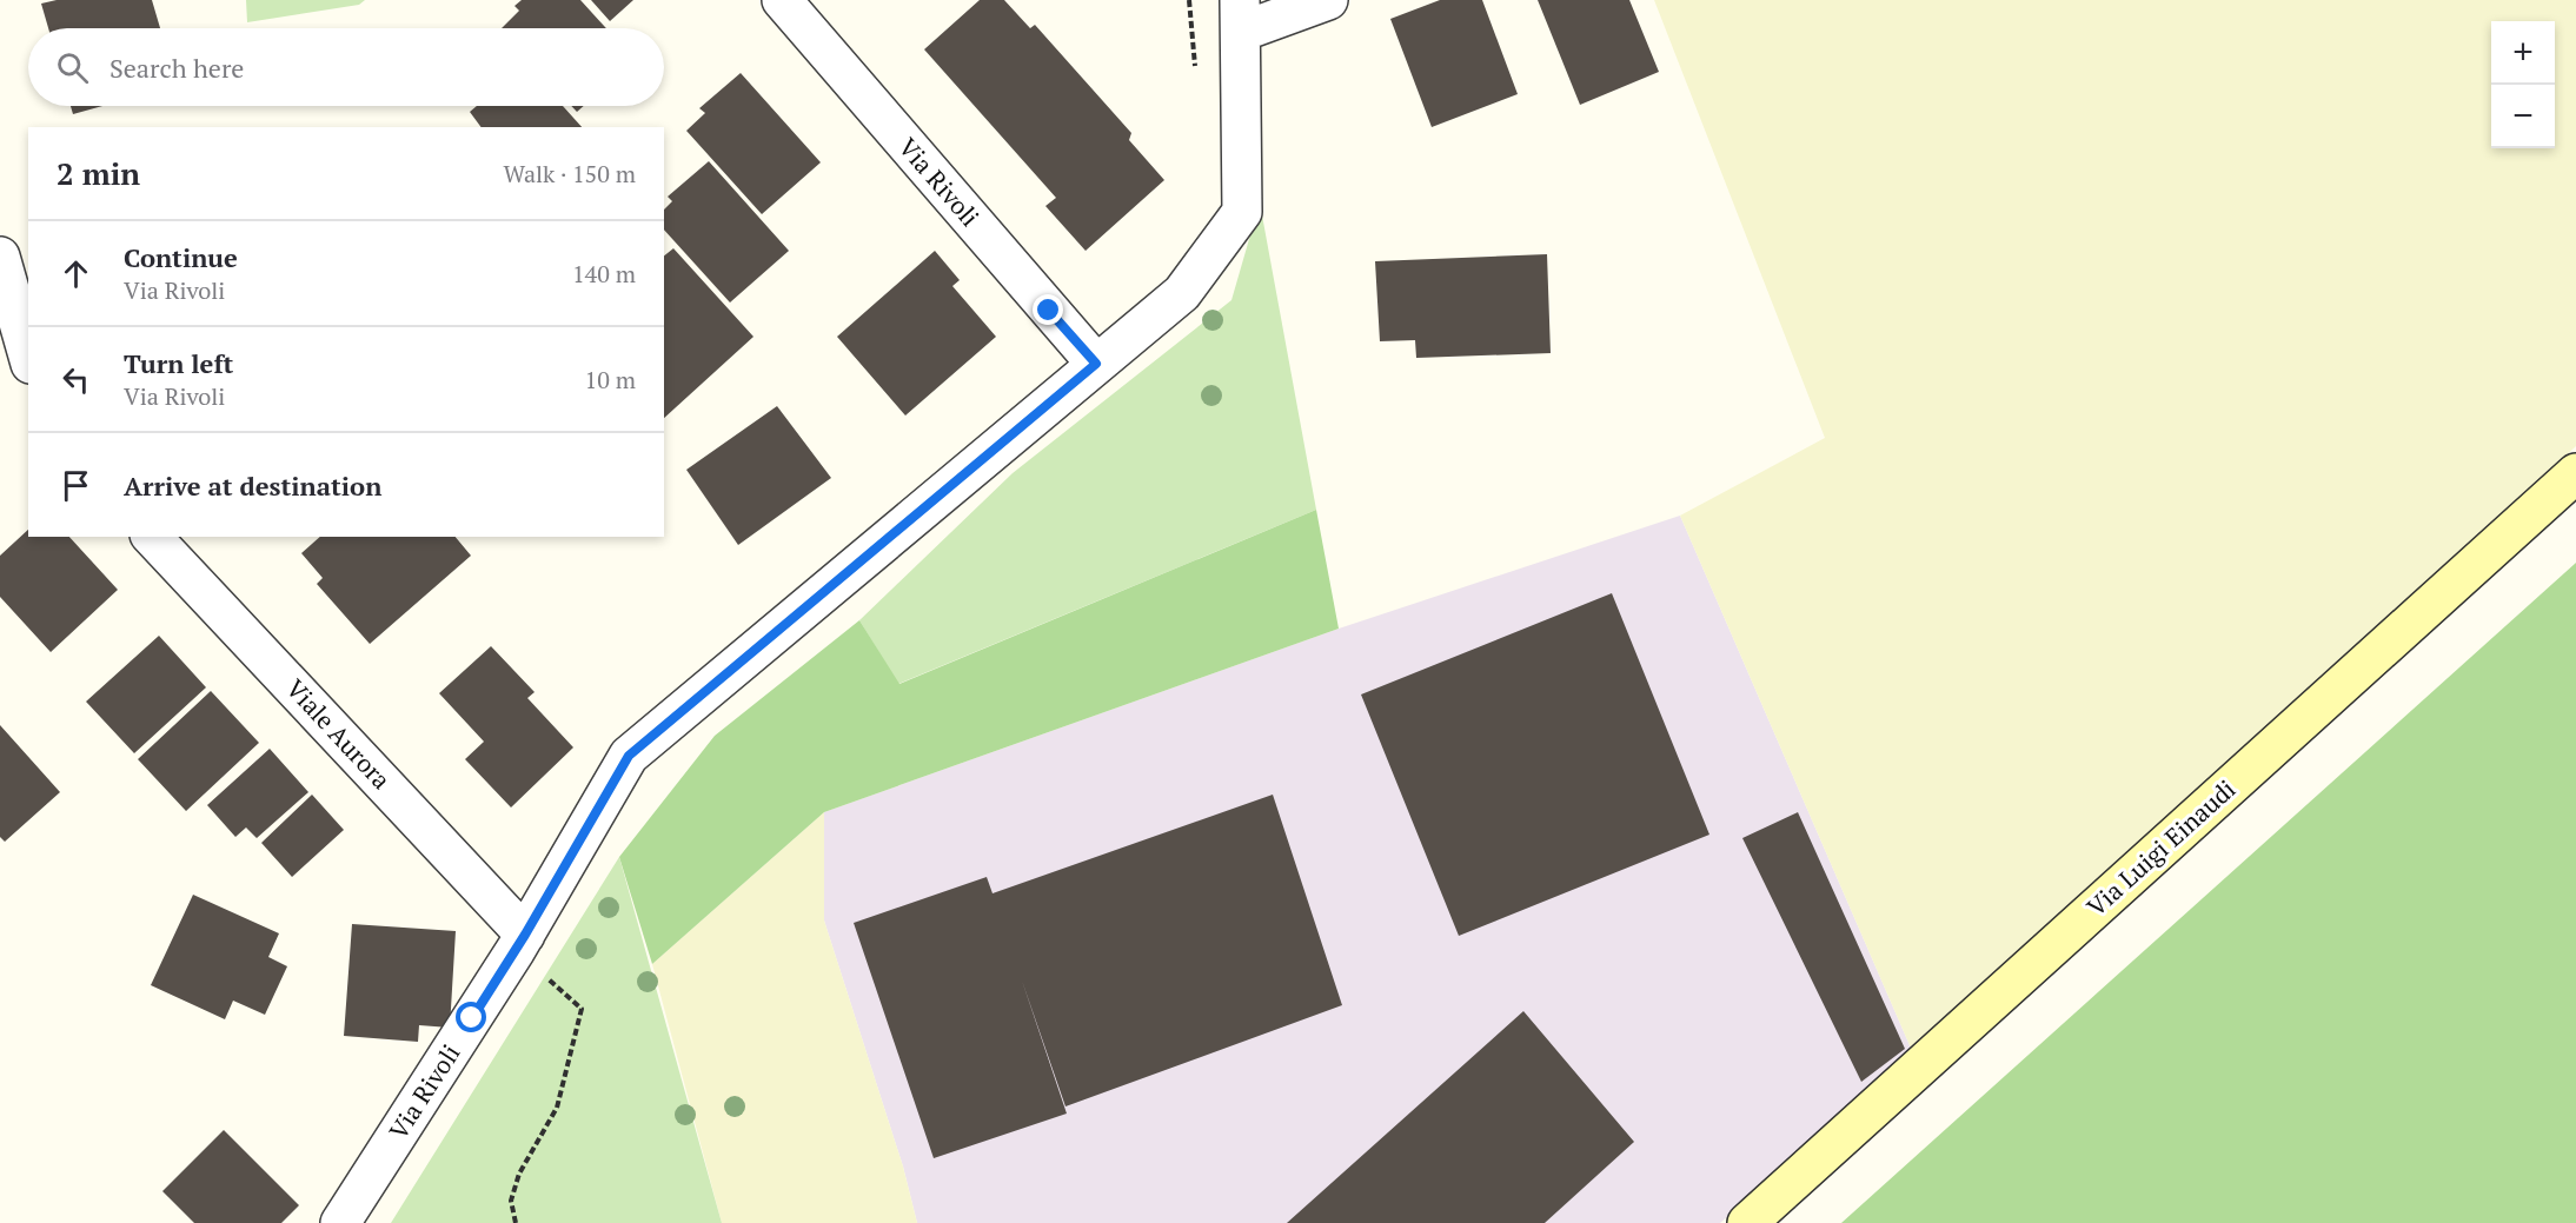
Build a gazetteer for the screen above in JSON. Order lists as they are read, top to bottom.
{
  "streets": {
    "main road": ["Via Luigi Einaudi"],
    "street": ["Via Rivoli", "Viale Aurora"]
  },
  "crossings": [
    ["Via Rivoli", "Viale Aurora"]
  ],
  "page": {
    "map_buttons": ["+", "−"],
    "search": "Search here",
    "heading": ["2 min", "Walk · 150 m"],
    "list": [
      ["Continue", "Via Rivoli", "140 m"],
      ["Turn left", "Via Rivoli", "10 m"],
      "Arrive at destination"
    ]
  }
}
